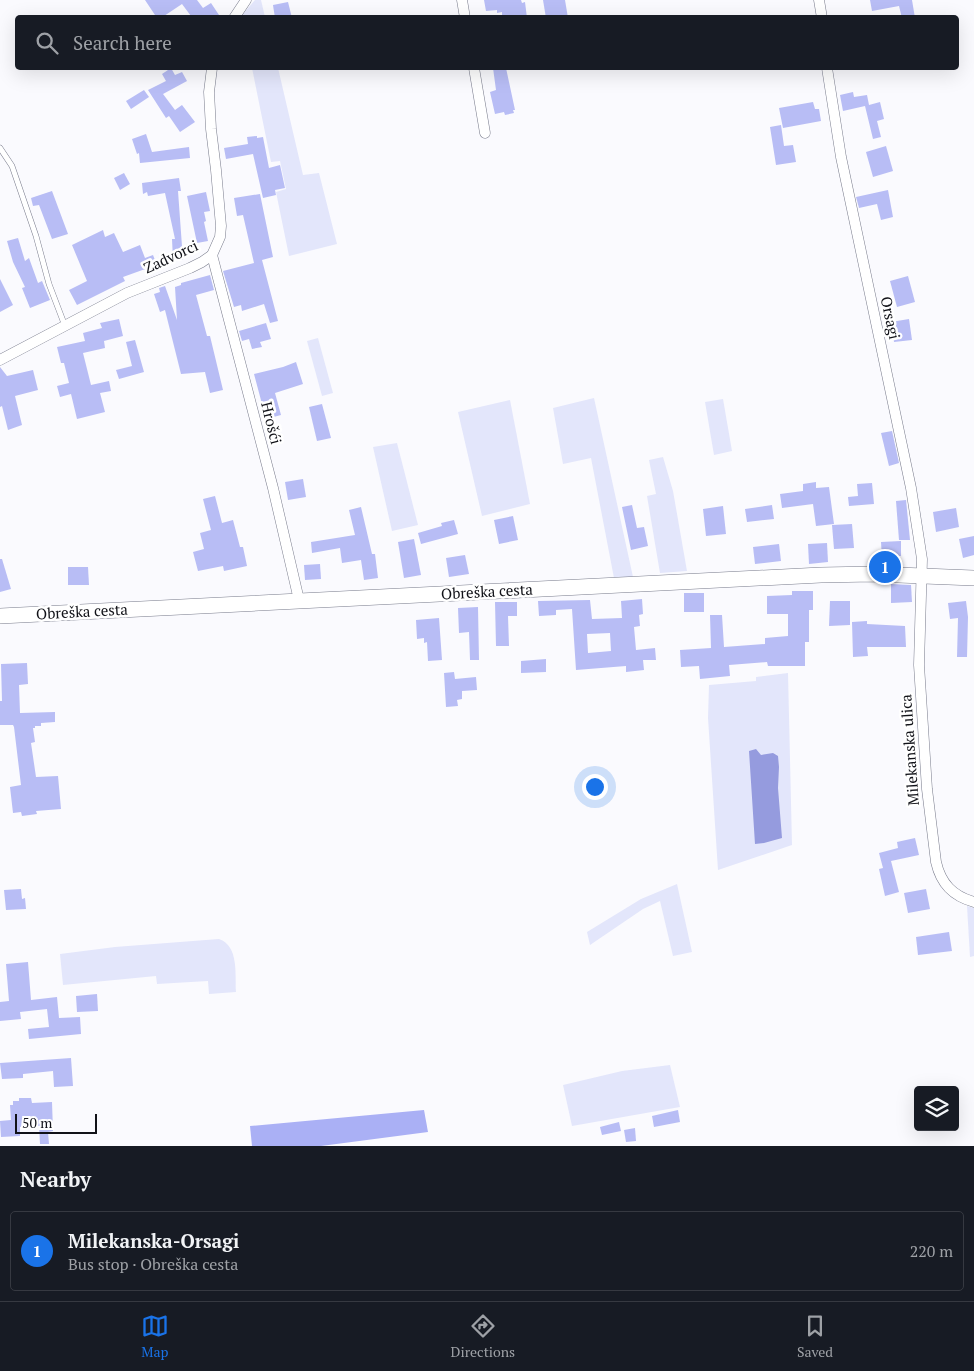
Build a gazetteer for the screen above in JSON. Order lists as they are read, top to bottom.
{
  "streets": {
    "main road": ["Obreška cesta"],
    "street": [
      "Zadvorci",
      "Orsagi",
      "Hrošći",
      "Milekanska ulica"
    ]
  },
  "crossings": [
    ["Zadvorci", "Hrošći"],
    ["Orsagi", "Obreška cesta"],
    ["Orsagi", "Milekanska ulica"],
    ["Hrošći", "Obreška cesta"],
    ["Obreška cesta", "Milekanska ulica"]
  ],
  "scale_bar": "50 m",
  "page": {
    "search": "Search here",
    "pins": "1",
    "scale": "50 m",
    "heading": "Nearby",
    "list": [
      {
        "mark": "1",
        "name": "Milekanska-Orsagi",
        "note": "Bus stop · Obreška cesta",
        "value": "220 m"
      }
    ],
    "nav": ["Map", "Directions", "Saved"]
  }
}
